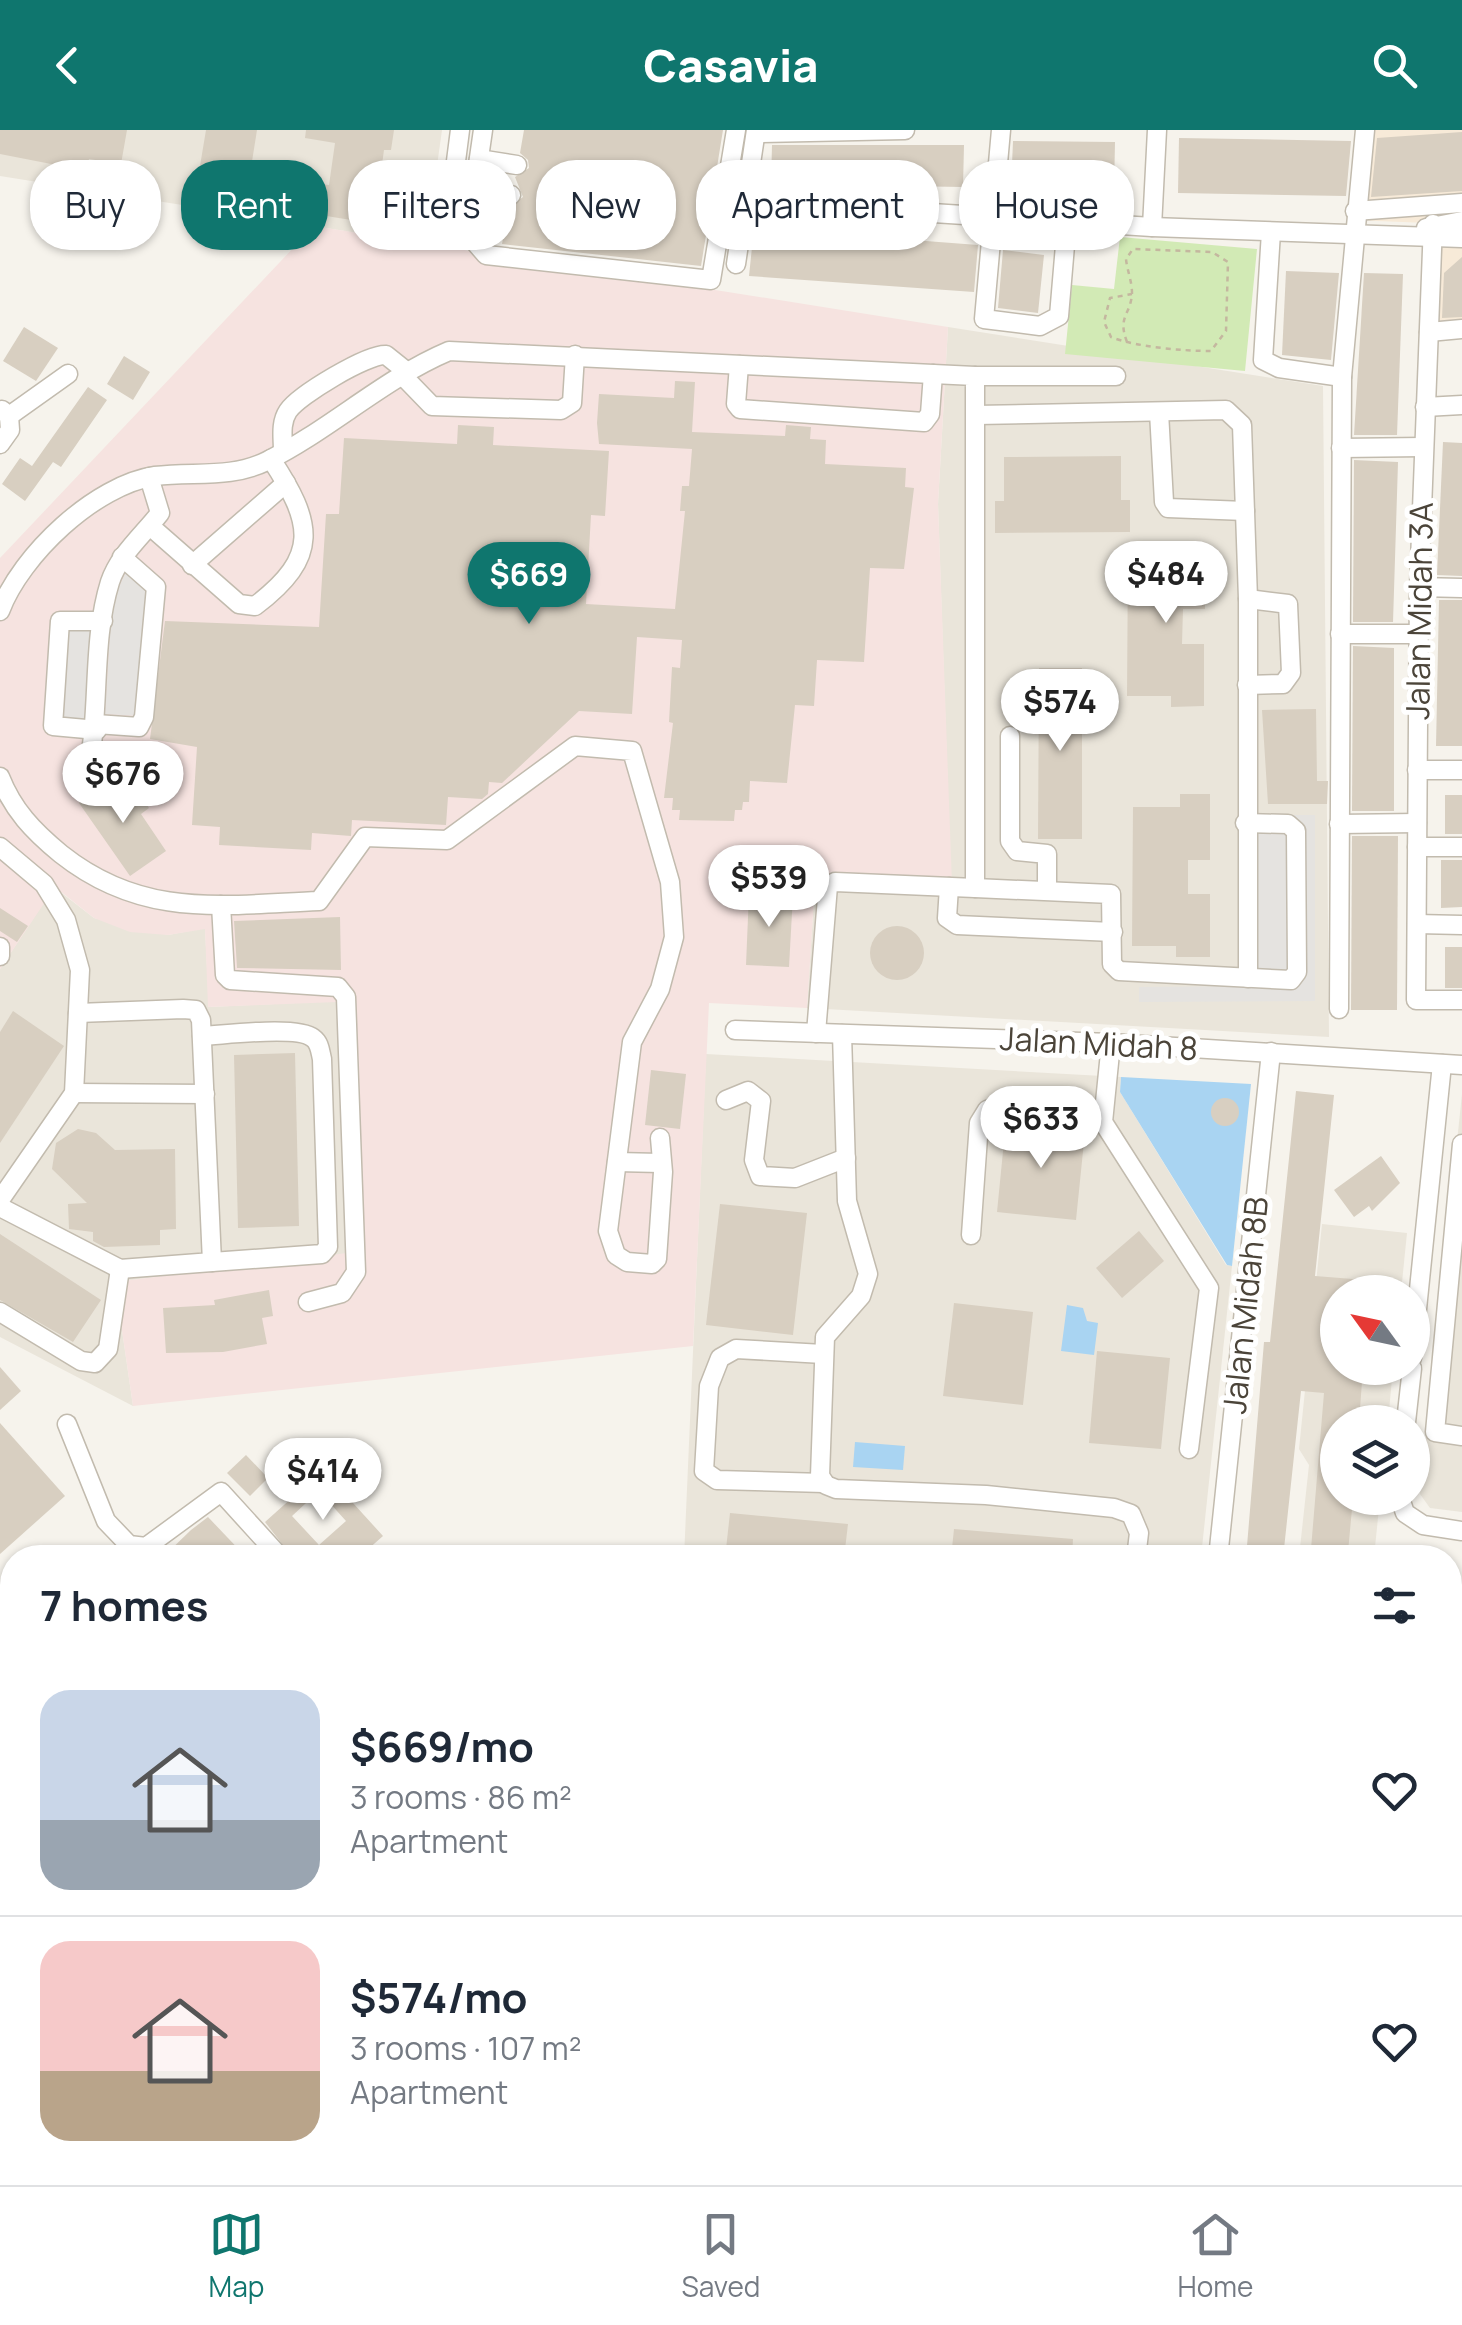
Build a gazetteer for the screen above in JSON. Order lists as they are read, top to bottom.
{
  "streets": {
    "street": ["Jalan Midah 3A", "Jalan Midah 8", "Jalan Midah 8B"]
  },
  "crossings": [
    ["Jalan Midah 8", "Jalan Midah 8B"]
  ],
  "north": "top left",
  "page": {
    "header": "Casavia",
    "chip": [
      "Buy",
      "Rent",
      "Filters",
      "New",
      "Apartment",
      "House"
    ],
    "price": [
      "$484",
      "$669",
      "$574",
      "$676",
      "$539",
      "$633",
      "$414"
    ],
    "heading": "7 homes",
    "list": [
      {
        "name": "$669/mo",
        "note": "3 rooms · 86 m² · Apartment"
      },
      {
        "name": "$574/mo",
        "note": "3 rooms · 107 m² · Apartment"
      }
    ],
    "tabs": ["Map", "Saved", "Home"]
  }
}
